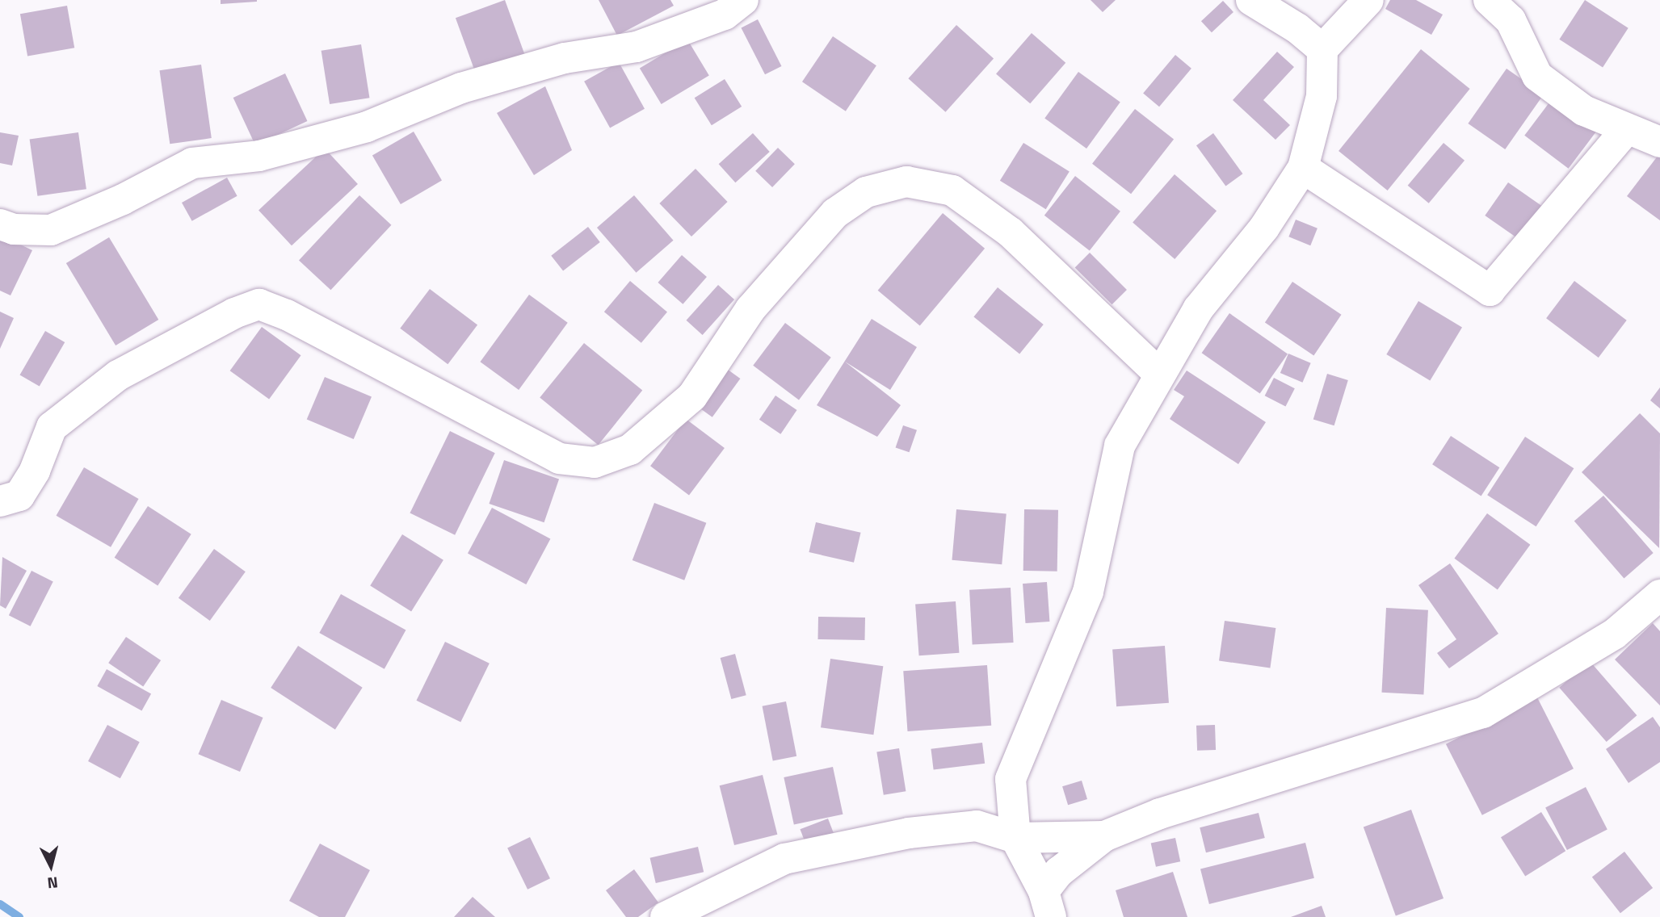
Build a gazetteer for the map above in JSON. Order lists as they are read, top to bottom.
{
  "north": "bottom"
}
